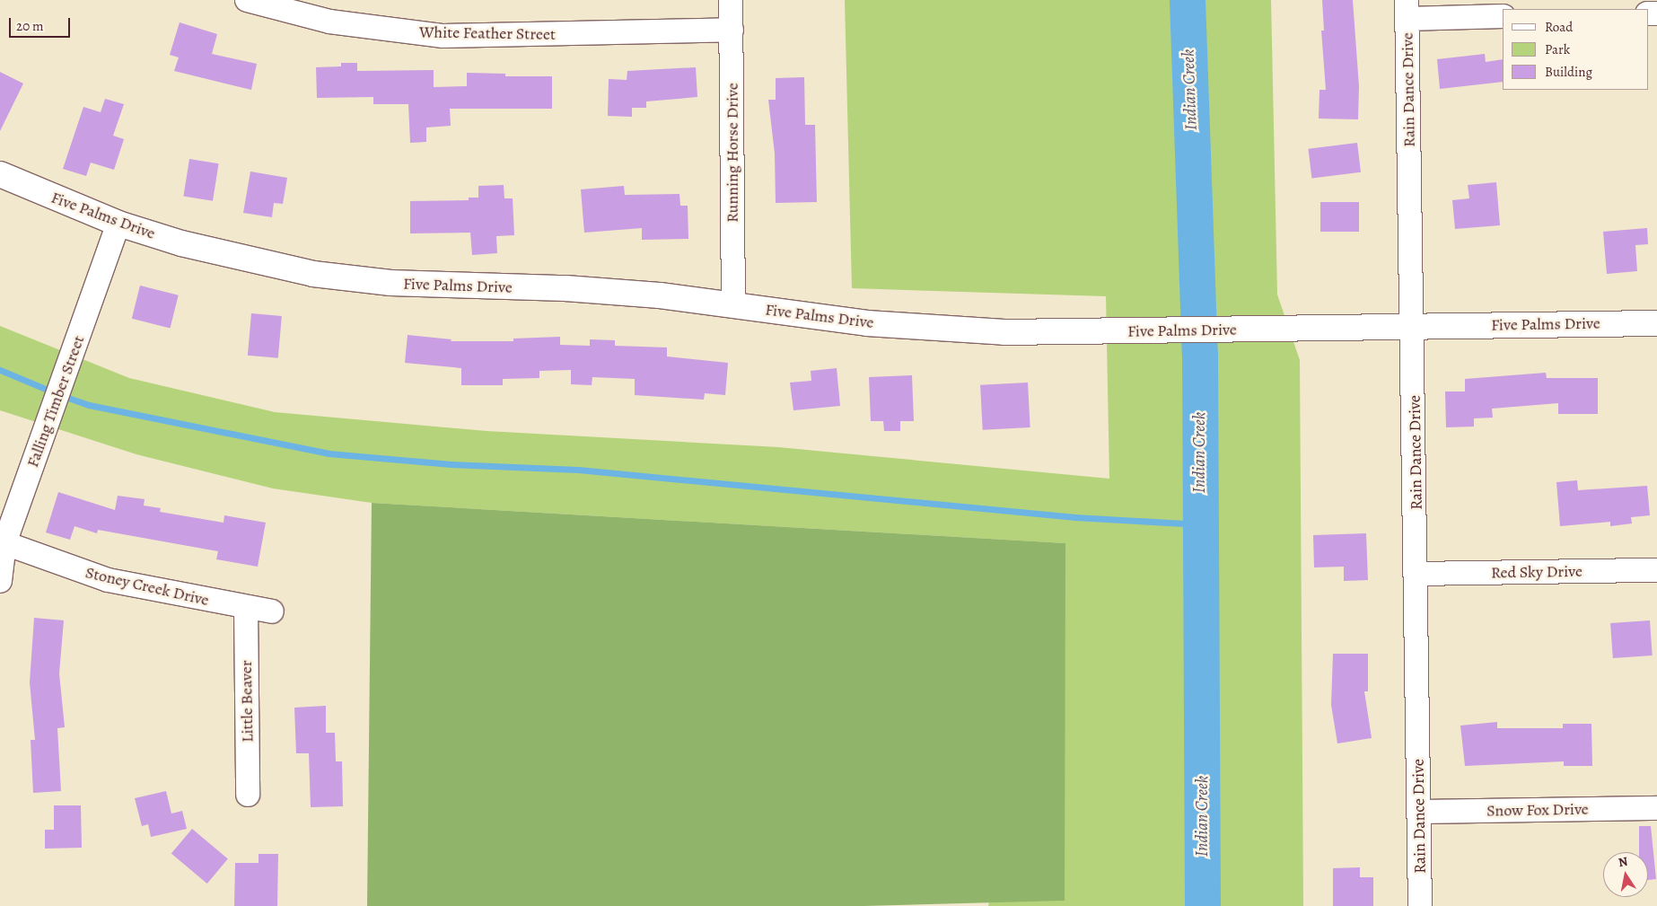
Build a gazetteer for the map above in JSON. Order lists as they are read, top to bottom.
{
  "streets": {
    "street": [
      "White Feather Street",
      "Rain Dance Drive",
      "Running Horse Drive",
      "Five Palms Drive",
      "Falling Timber Street",
      "Red Sky Drive",
      "Stoney Creek Drive",
      "Little Beaver",
      "Snow Fox Drive"
    ]
  },
  "crossings": [
    ["White Feather Street", "Running Horse Drive"],
    ["Rain Dance Drive", "Five Palms Drive"],
    ["Rain Dance Drive", "Red Sky Drive"],
    ["Rain Dance Drive", "Snow Fox Drive"],
    ["Running Horse Drive", "Five Palms Drive"],
    ["Five Palms Drive", "Falling Timber Street"],
    ["Falling Timber Street", "Stoney Creek Drive"],
    ["Stoney Creek Drive", "Little Beaver"]
  ],
  "water": ["Indian Creek"],
  "legend": ["Road", "Park", "Building"],
  "scale_bar": "20 m",
  "north": "top"
}
